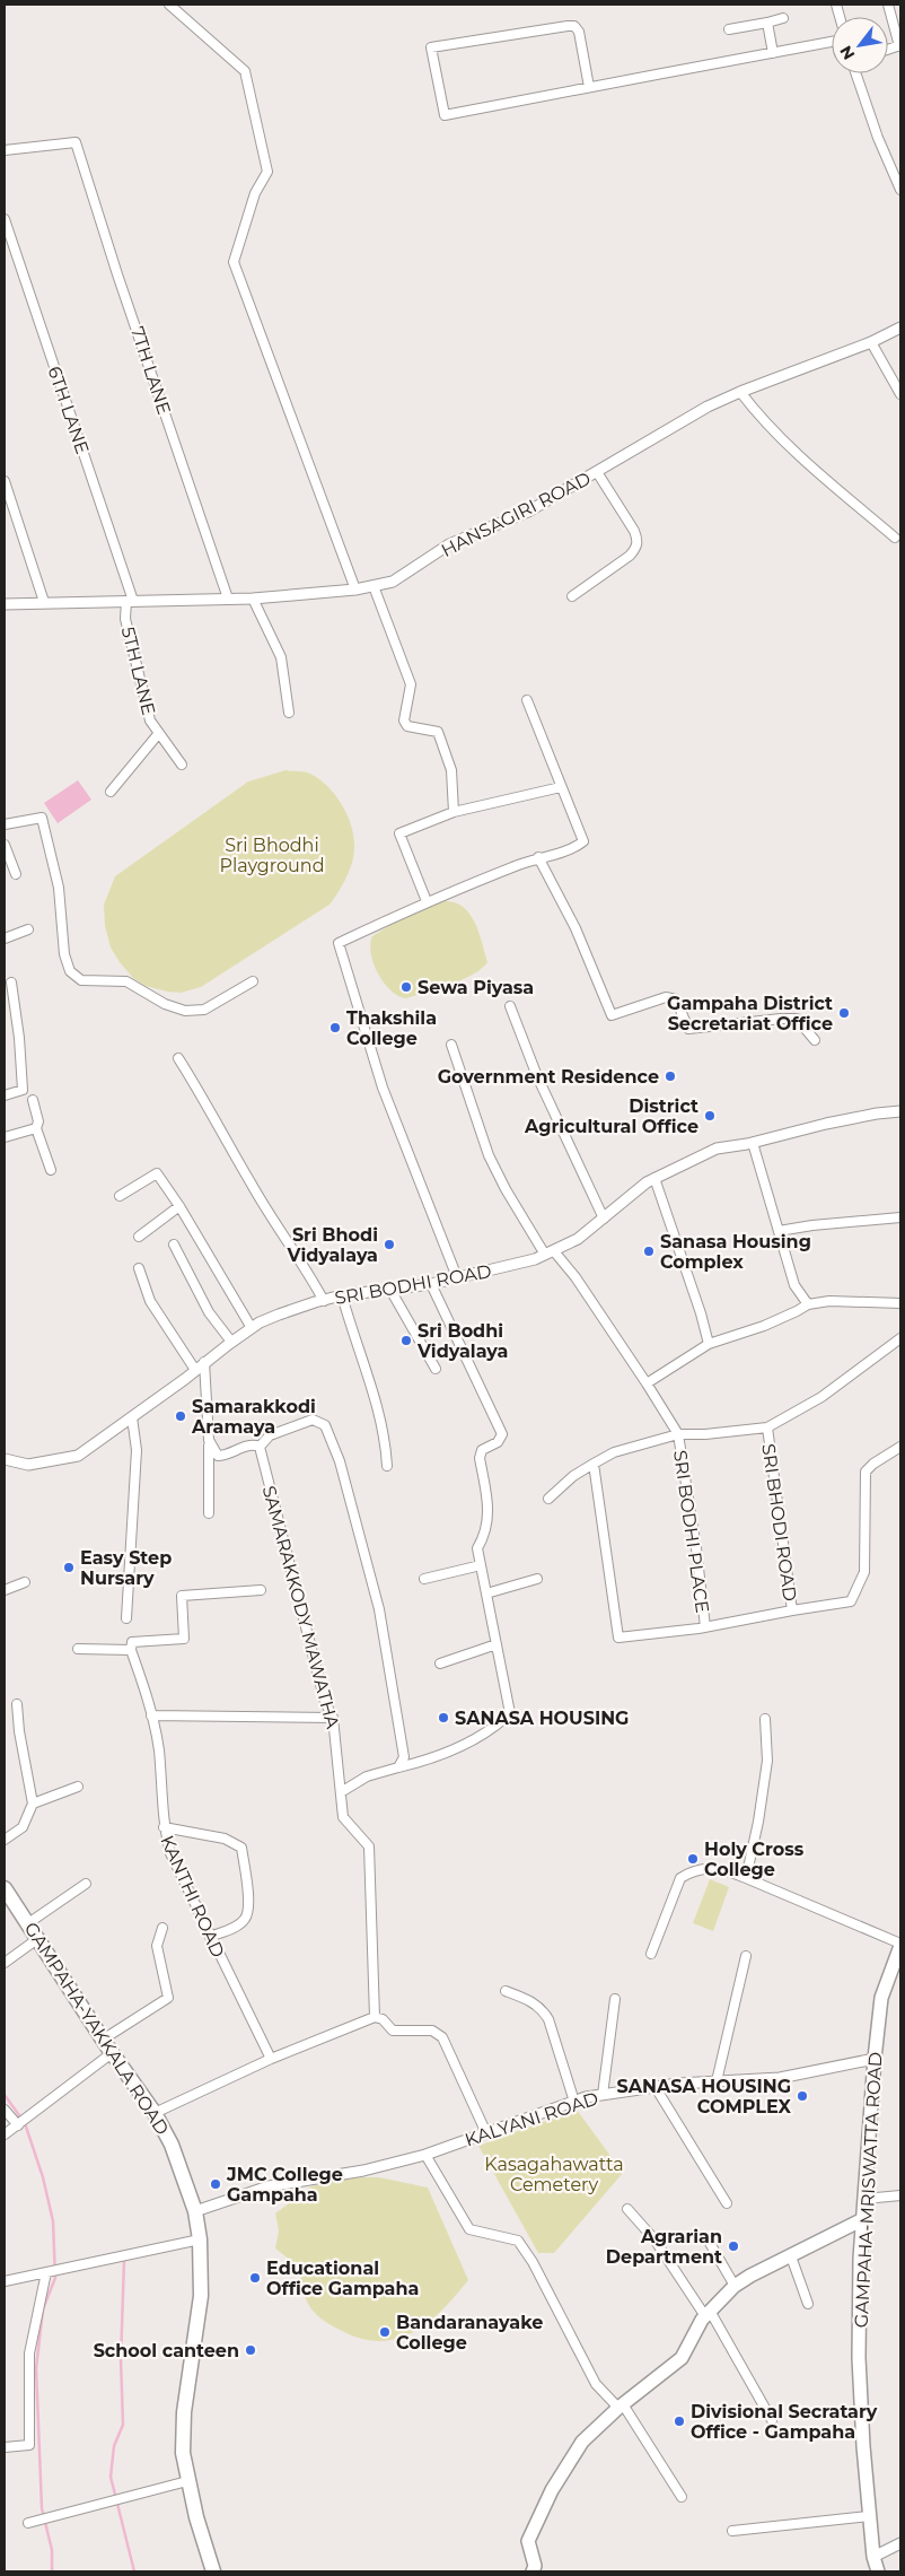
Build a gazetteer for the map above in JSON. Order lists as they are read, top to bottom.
{
  "streets": {
    "highway": ["GAMPAHA-YAKKALA ROAD"],
    "main road": ["GAMPAHA-MRISWATTA ROAD"],
    "street": [
      "7TH LANE",
      "6TH LANE",
      "HANSAGIRI ROAD",
      "5TH LANE",
      "SRI BODHI ROAD",
      "SRI BHODI ROAD",
      "SRI BODHI PLACE",
      "SAMARAKKODY MAWATHA",
      "KANTHI ROAD",
      "KALYANI ROAD"
    ]
  },
  "crossings": [
    ["7TH LANE", "HANSAGIRI ROAD"],
    ["6TH LANE", "HANSAGIRI ROAD"],
    ["6TH LANE", "5TH LANE"],
    ["HANSAGIRI ROAD", "5TH LANE"],
    ["GAMPAHA-YAKKALA ROAD", "KALYANI ROAD"],
    ["KALYANI ROAD", "GAMPAHA-MRISWATTA ROAD"]
  ],
  "parks": ["Sri Bhodhi Playground", "Kasagahawatta Cemetery"],
  "places": [
    "Sewa Piyasa",
    "Gampaha District Secretariat Office",
    "Thakshila College",
    "Government Residence",
    "District Agricultural Office",
    "Sri Bhodi Vidyalaya",
    "Sanasa Housing Complex",
    "Sri Bodhi Vidyalaya",
    "Samarakkodi Aramaya",
    "Easy Step Nursary",
    "SANASA HOUSING",
    "Holy Cross College",
    "SANASA HOUSING COMPLEX",
    "JMC College Gampaha",
    "Agrarian Department",
    "Educational Office Gampaha",
    "Bandaranayake College",
    "School canteen",
    "Divisional Secratary Office - Gampaha"
  ],
  "north": "bottom left"
}
